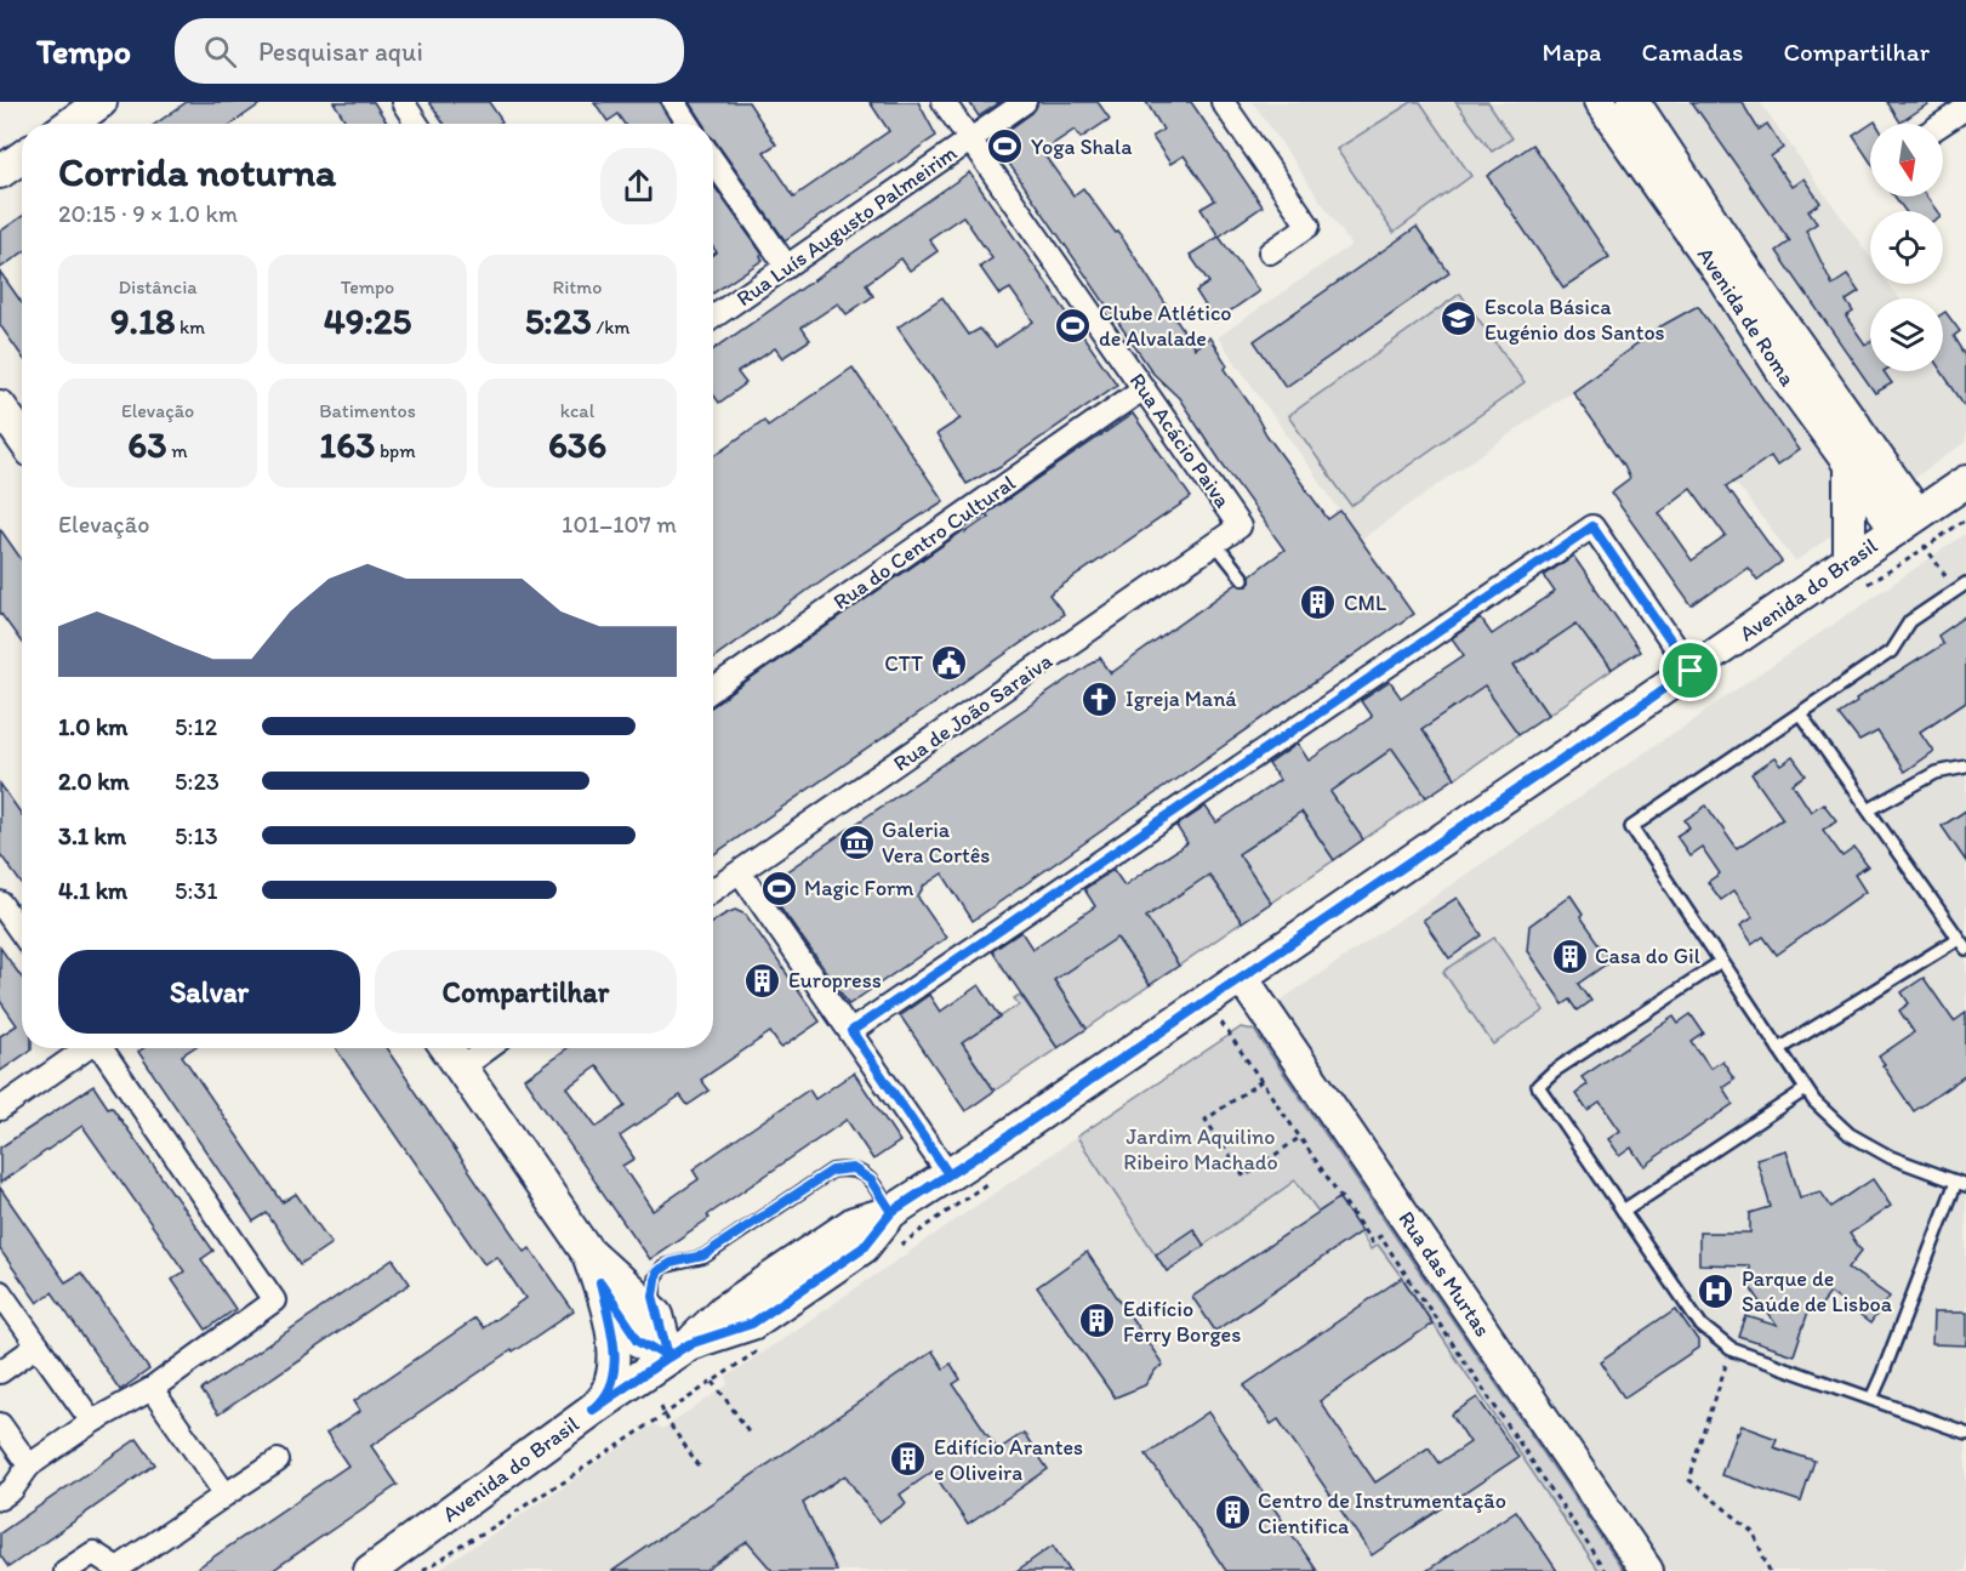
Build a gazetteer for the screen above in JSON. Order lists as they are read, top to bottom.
{
  "streets": {
    "main road": ["Avenida de Roma", "Avenida do Brasil", "Rua das Murtas"],
    "street": [
      "Rua Luís Augusto Palmeirim",
      "Rua Acácio Paiva",
      "Rua do Centro Cultural",
      "Rua de João Saraiva"
    ]
  },
  "crossings": [
    ["Rua Luís Augusto Palmeirim", "Rua Acácio Paiva"],
    ["Avenida de Roma", "Avenida do Brasil"],
    ["Rua Acácio Paiva", "Rua do Centro Cultural"],
    ["Rua Acácio Paiva", "Rua de João Saraiva"],
    ["Avenida do Brasil", "Rua das Murtas"]
  ],
  "parks": ["Jardim Aquilino Ribeiro Machado"],
  "places": {
    "sports": ["Yoga Shala", "Clube Atlético de Alvalade", "Magic Form"],
    "school or university": ["Escola Básica Eugénio dos Santos"],
    "building": [
      "CML",
      "Casa do Gil",
      "Europress",
      "Edifício Ferry Borges",
      "Edifício Arantes e Oliveira",
      "Centro de Instrumentação Cientifica"
    ],
    "public building": ["CTT"],
    "church": ["Igreja Maná"],
    "museum": ["Galeria Vera Cortês"],
    "hospital": ["Parque de Saúde de Lisboa"]
  },
  "north": "bottom",
  "page": {
    "header": "Tempo",
    "search": "Pesquisar aqui",
    "nav": ["Mapa", "Camadas", "Compartilhar"],
    "heading": ["Corrida noturna", "20:15 · 9 × 1.0 km"],
    "stats": [
      ["Distância", "9.18 km"],
      ["Tempo", "49:25"],
      ["Ritmo", "5:23 /km"],
      ["Elevação", "63 m"],
      ["Batimentos", "163 bpm"],
      ["kcal", "636"]
    ],
    "chart": ["Elevação", "101–107 m"],
    "list": [
      {
        "name": "1.0 km",
        "note": "5:12"
      },
      {
        "name": "2.0 km",
        "note": "5:23"
      },
      {
        "name": "3.1 km",
        "note": "5:13"
      },
      {
        "name": "4.1 km",
        "note": "5:31"
      }
    ],
    "buttons": ["Salvar", "Compartilhar"]
  }
}
